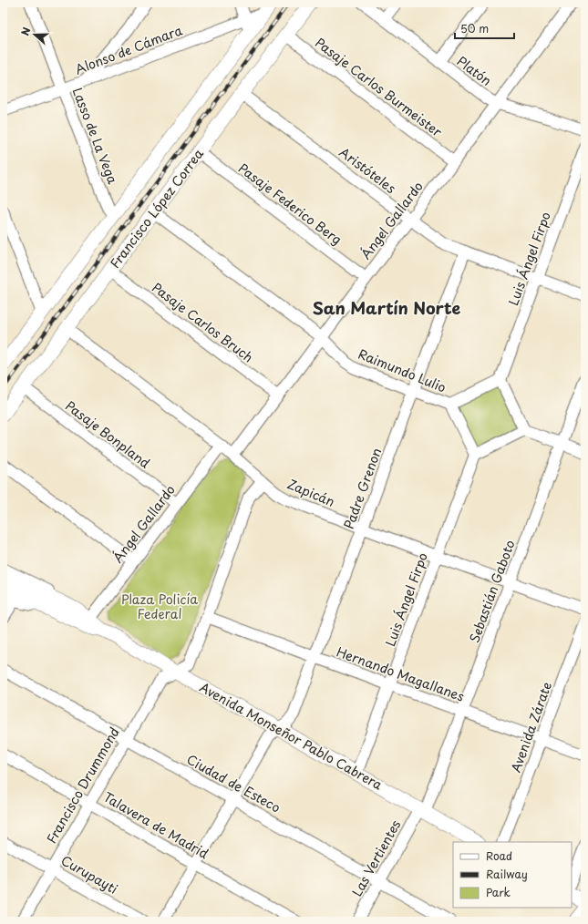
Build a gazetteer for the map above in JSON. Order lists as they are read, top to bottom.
{
  "streets": {
    "main road": ["Francisco López Correa", "Avenida Monseñor Pablo Cabrera"],
    "street": [
      "Alonso de Cámara",
      "Platón",
      "Pasaje Carlos Burmeister",
      "Lasso de La Vega",
      "Aristóteles",
      "Pasaje Federico Berg",
      "Ángel Gallardo",
      "Luis Ángel Firpo",
      "Pasaje Carlos Bruch",
      "Raimundo Lulio",
      "Pasaje Bonpland",
      "Padre Grenon",
      "Zapicán",
      "Sebastián Gaboto",
      "Hernando Magallanes",
      "Avenida Zárate",
      "Ciudad de Esteco",
      "Francisco Drummond",
      "Talavera de Madrid",
      "Las Vertientes",
      "Curupayti"
    ]
  },
  "crossings": [
    ["Alonso de Cámara", "Lasso de La Vega"],
    ["Platón", "Ángel Gallardo"],
    ["Pasaje Carlos Burmeister", "Francisco López Correa"],
    ["Pasaje Carlos Burmeister", "Ángel Gallardo"],
    ["Aristóteles", "Francisco López Correa"],
    ["Aristóteles", "Ángel Gallardo"],
    ["Aristóteles", "Luis Ángel Firpo"],
    ["Aristóteles", "Padre Grenon"],
    ["Pasaje Federico Berg", "Francisco López Correa"],
    ["Pasaje Federico Berg", "Ángel Gallardo"],
    ["Francisco López Correa", "Pasaje Carlos Bruch"],
    ["Francisco López Correa", "Raimundo Lulio"],
    ["Francisco López Correa", "Pasaje Bonpland"],
    ["Francisco López Correa", "Zapicán"],
    ["Ángel Gallardo", "Pasaje Carlos Bruch"],
    ["Ángel Gallardo", "Raimundo Lulio"],
    ["Ángel Gallardo", "Pasaje Bonpland"],
    ["Ángel Gallardo", "Zapicán"],
    ["Ángel Gallardo", "Avenida Monseñor Pablo Cabrera"],
    ["Luis Ángel Firpo", "Raimundo Lulio"],
    ["Luis Ángel Firpo", "Zapicán"],
    ["Luis Ángel Firpo", "Hernando Magallanes"],
    ["Luis Ángel Firpo", "Avenida Monseñor Pablo Cabrera"],
    ["Raimundo Lulio", "Padre Grenon"],
    ["Padre Grenon", "Zapicán"],
    ["Padre Grenon", "Hernando Magallanes"],
    ["Padre Grenon", "Avenida Monseñor Pablo Cabrera"],
    ["Padre Grenon", "Ciudad de Esteco"],
    ["Padre Grenon", "Talavera de Madrid"],
    ["Zapicán", "Sebastián Gaboto"],
    ["Zapicán", "Francisco Drummond"],
    ["Sebastián Gaboto", "Hernando Magallanes"],
    ["Sebastián Gaboto", "Avenida Monseñor Pablo Cabrera"],
    ["Sebastián Gaboto", "Las Vertientes"],
    ["Hernando Magallanes", "Avenida Zárate"],
    ["Hernando Magallanes", "Francisco Drummond"],
    ["Avenida Monseñor Pablo Cabrera", "Francisco Drummond"],
    ["Avenida Monseñor Pablo Cabrera", "Las Vertientes"],
    ["Ciudad de Esteco", "Francisco Drummond"],
    ["Ciudad de Esteco", "Las Vertientes"],
    ["Francisco Drummond", "Talavera de Madrid"],
    ["Francisco Drummond", "Curupayti"]
  ],
  "districts": ["San Martín Norte"],
  "parks": ["Plaza Policía Federal"],
  "legend": ["Road", "Railway", "Park"],
  "scale_bar": "50 m",
  "north": "left"
}
